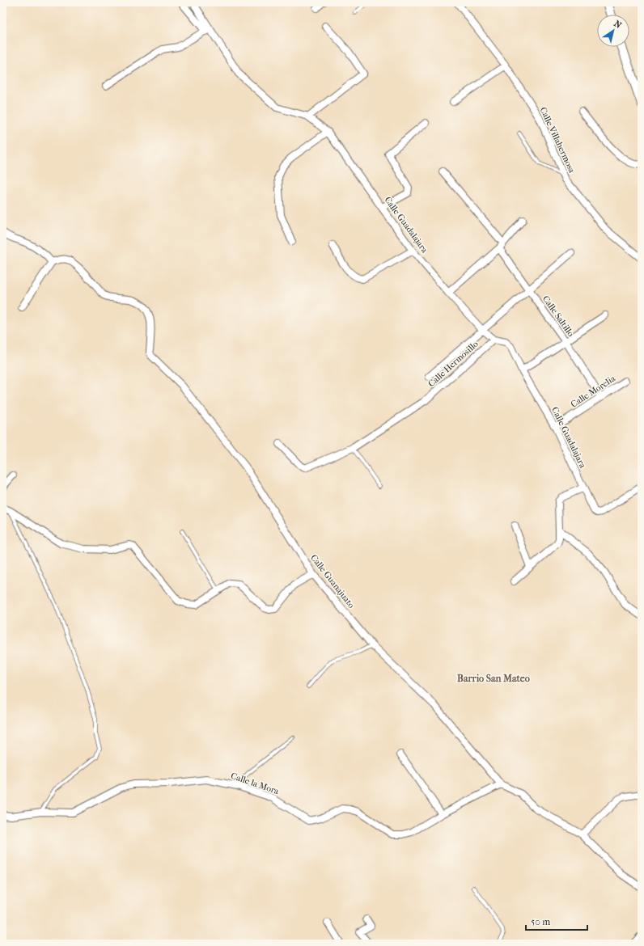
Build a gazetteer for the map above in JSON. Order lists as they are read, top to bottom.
{
  "streets": {
    "street": [
      "Calle Villahermosa",
      "Calle Guadalajara",
      "Calle Saltillo",
      "Calle Hermosillo",
      "Calle Morelia",
      "Calle Guanajuato",
      "Calle la Mora"
    ]
  },
  "crossings": [
    ["Calle Guadalajara", "Calle Hermosillo"],
    ["Calle Guadalajara", "Calle Morelia"],
    ["Calle Saltillo", "Calle Morelia"],
    ["Calle Guanajuato", "Calle la Mora"]
  ],
  "districts": ["Barrio San Mateo"],
  "scale_bar": "50 m",
  "north": "top right"
}
